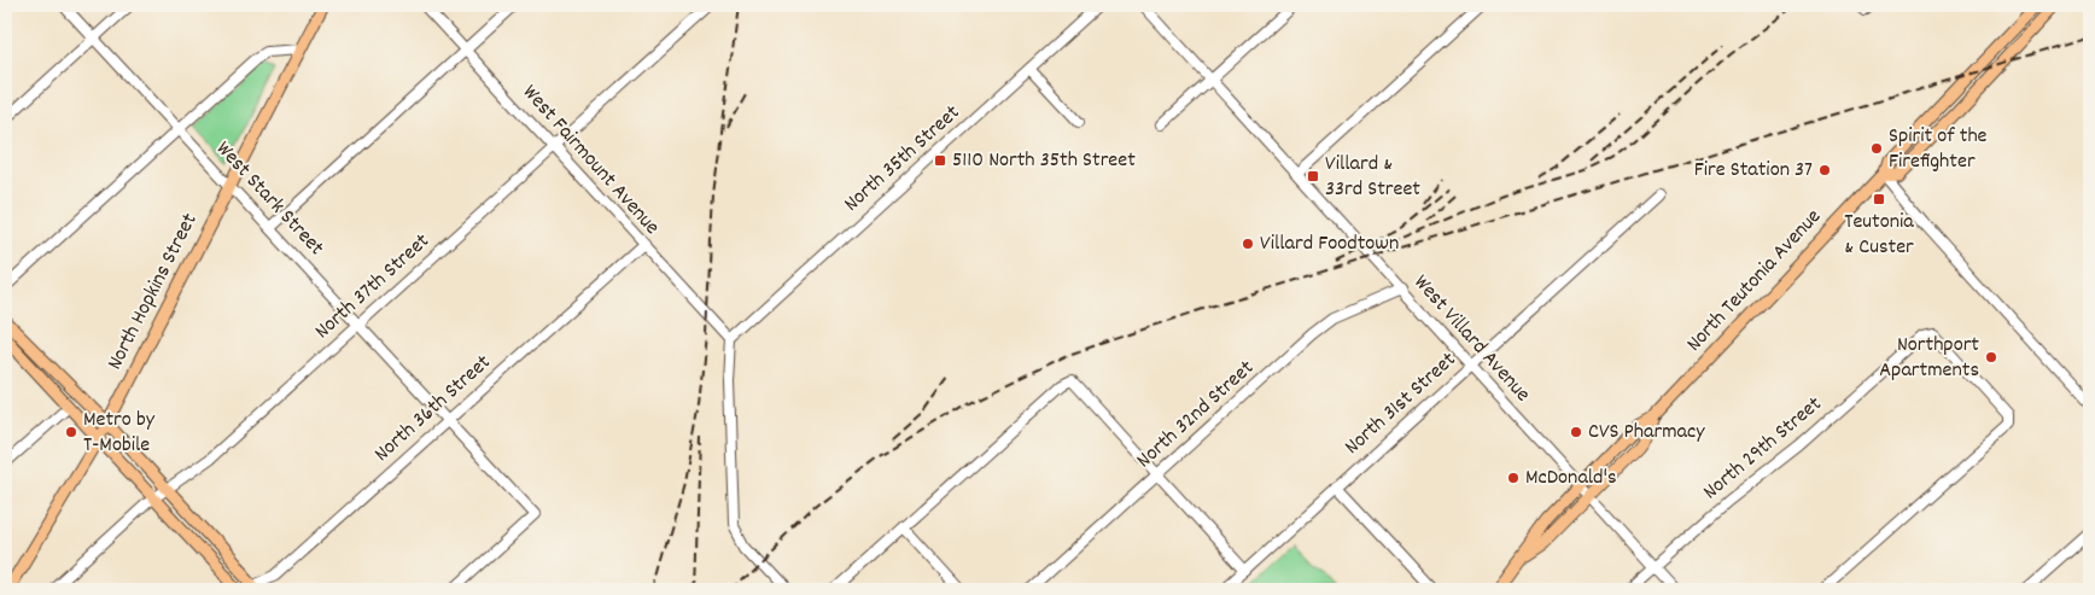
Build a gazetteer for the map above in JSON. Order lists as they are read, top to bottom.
{
  "streets": {
    "main road": ["North Teutonia Avenue", "North Hopkins Street"],
    "street": [
      "North 35th Street",
      "West Fairmount Avenue",
      "West Stark Street",
      "North 37th Street",
      "West Villard Avenue",
      "North 31st Street",
      "North 36th Street",
      "North 32nd Street",
      "North 29th Street"
    ]
  },
  "crossings": [
    ["North 35th Street", "West Fairmount Avenue"],
    ["West Fairmount Avenue", "North 37th Street"],
    ["West Fairmount Avenue", "North 36th Street"],
    ["West Stark Street", "North 37th Street"],
    ["West Stark Street", "North Hopkins Street"],
    ["West Stark Street", "North 36th Street"],
    ["North Teutonia Avenue", "West Villard Avenue"],
    ["West Villard Avenue", "North 31st Street"],
    ["West Villard Avenue", "North 32nd Street"],
    ["West Villard Avenue", "North 29th Street"]
  ],
  "places": {
    "other": [
      "Spirit of the Firefighter",
      "Fire Station 37",
      "Villard Foodtown",
      "Northport Apartments",
      "Metro by T-Mobile",
      "CVS Pharmacy",
      "McDonald's"
    ],
    "transit": ["5110 North 35th Street", "Villard & 33rd Street", "Teutonia & Custer"]
  }
}
